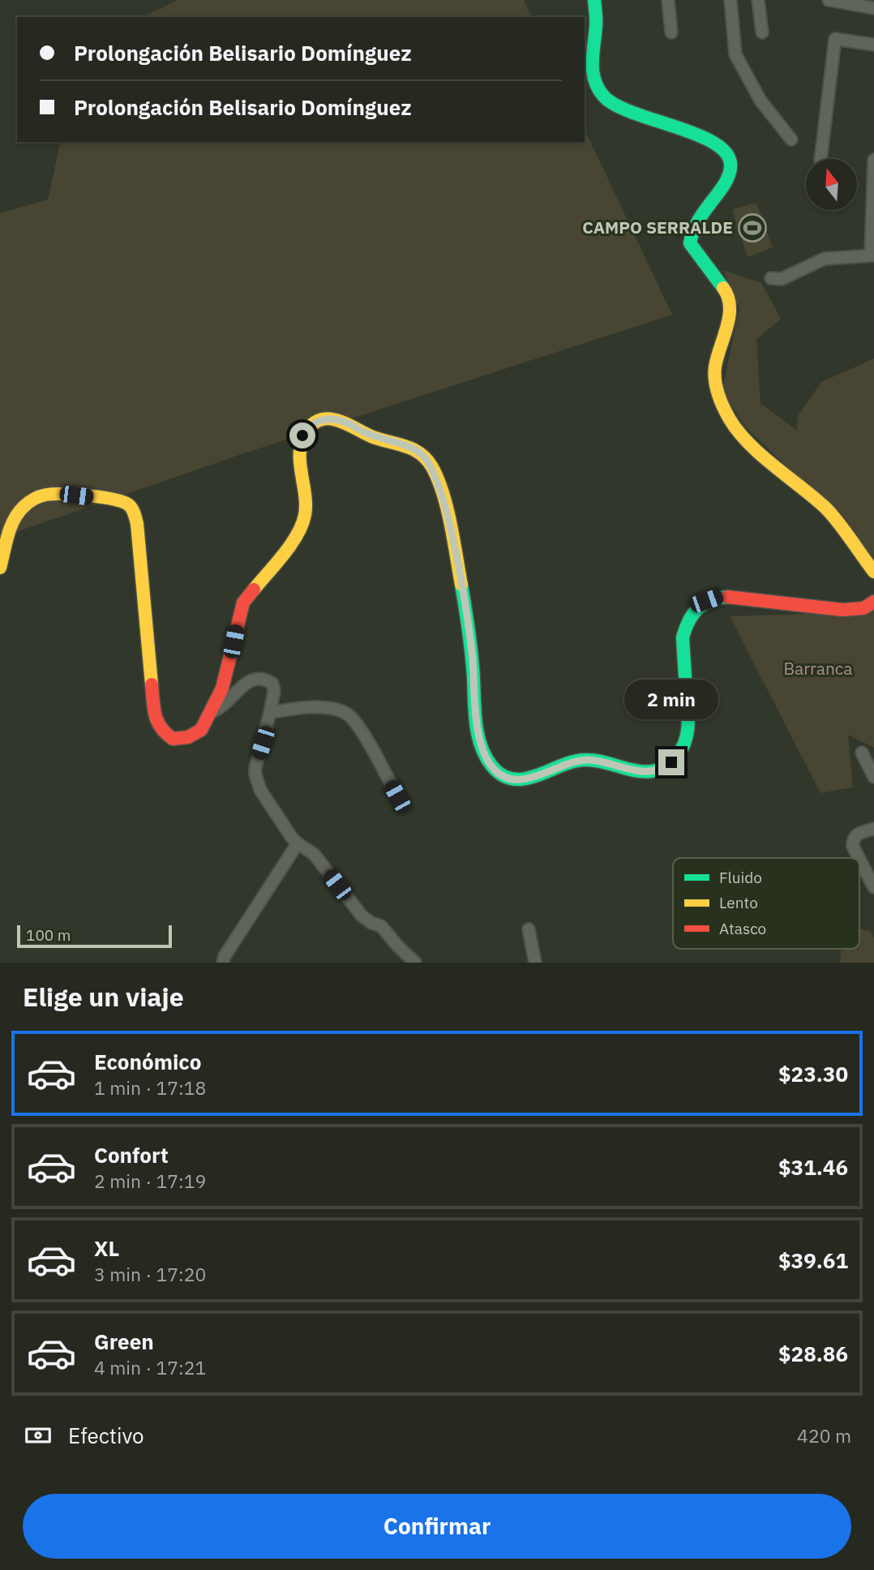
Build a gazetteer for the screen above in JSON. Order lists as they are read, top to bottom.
{
  "parks": ["Barranca"],
  "places": {
    "sports": ["CAMPO SERRALDE"]
  },
  "legend": ["Fluido", "Lento", "Atasco"],
  "scale_bar": "100 m",
  "north": "top",
  "page": {
    "banner": ["Prolongación Belisario Domínguez", "Prolongación Belisario Domínguez"],
    "bubble": "2 min",
    "scale": "100 m",
    "heading": "Elige un viaje",
    "list": [
      {
        "name": "Económico",
        "note": "1 min · 17:18",
        "value": "$23.30"
      },
      {
        "name": "Confort",
        "note": "2 min · 17:19",
        "value": "$31.46"
      },
      {
        "name": "XL",
        "note": "3 min · 17:20",
        "value": "$39.61"
      },
      {
        "name": "Green",
        "note": "4 min · 17:21",
        "value": "$28.86"
      }
    ],
    "pay": ["Efectivo", "420 m"],
    "buttons": "Confirmar"
  }
}
